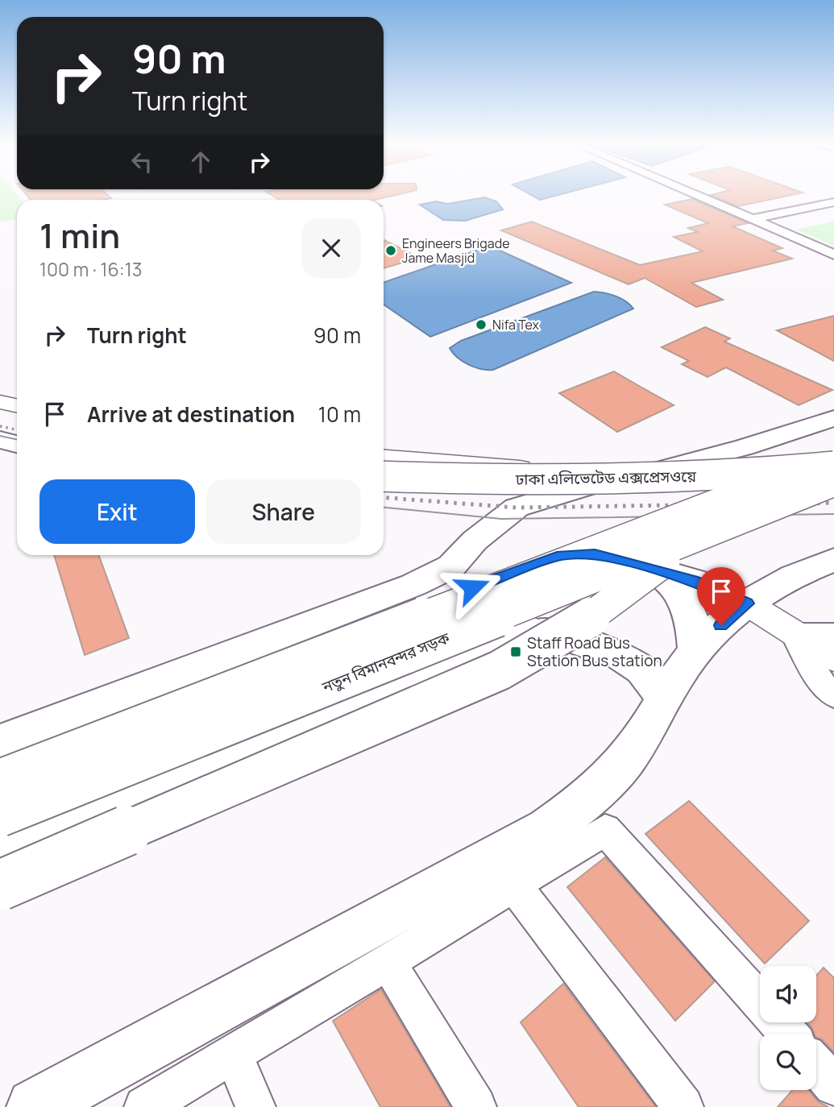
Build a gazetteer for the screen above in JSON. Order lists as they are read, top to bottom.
{
  "streets": {
    "main road": ["ঢাকা এলিভেটেড এক্সপ্রেসওয়ে", "নতুন বিমানবন্দর সড়ক"]
  },
  "crossings": [
    ["ঢাকা এলিভেটেড এক্সপ্রেসওয়ে", "নতুন বিমানবন্দর সড়ক"]
  ],
  "places": {
    "other": ["Engineers Brigade Jame Masjid", "Nifa Tex"],
    "transit": ["Staff Road Bus Station Bus station"]
  },
  "page": {
    "turn": ["90 m", "Turn right"],
    "heading": ["1 min", "100 m · 16:13"],
    "list": [
      {
        "name": "Turn right",
        "value": "90 m"
      },
      {
        "name": "Arrive at destination",
        "value": "10 m"
      }
    ],
    "buttons": ["Exit", "Share"]
  }
}
